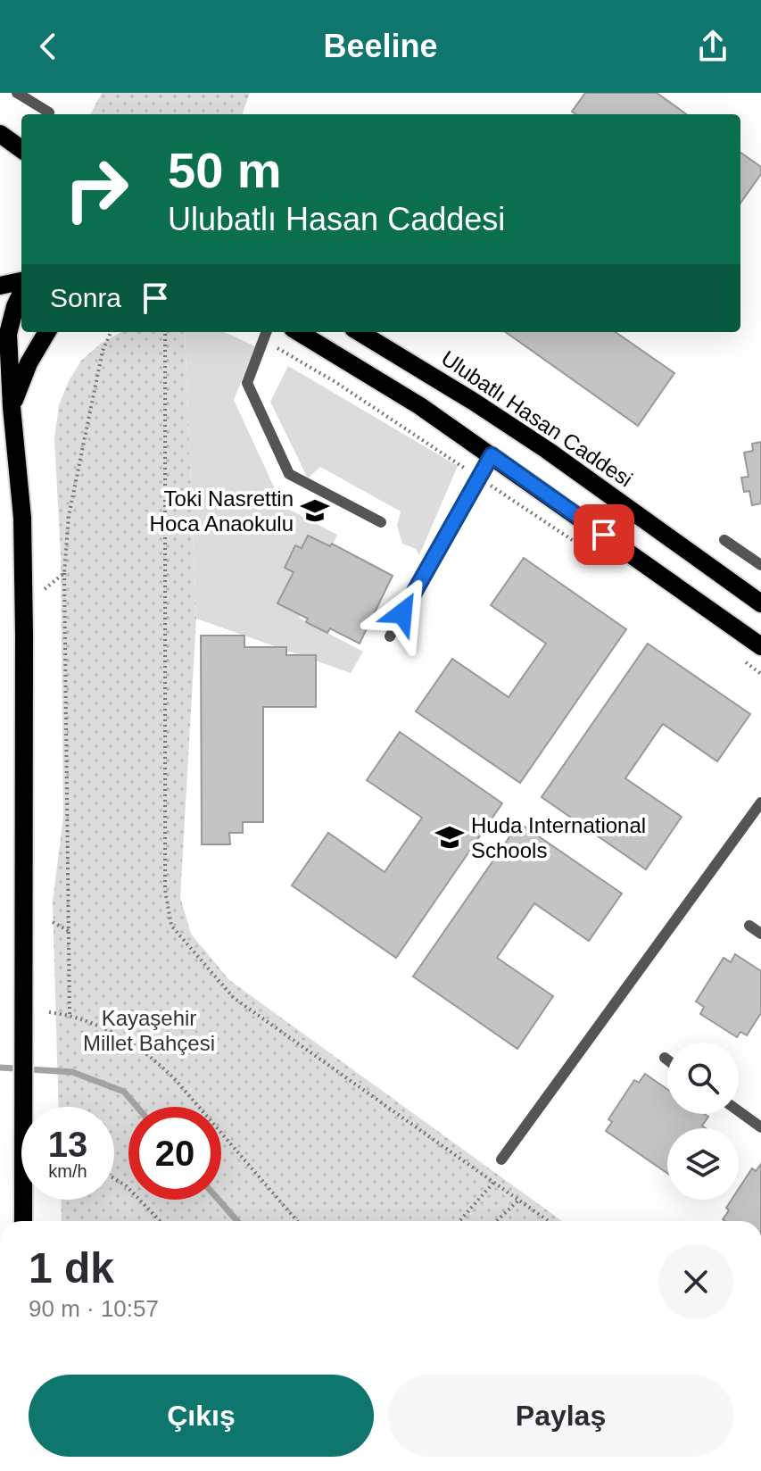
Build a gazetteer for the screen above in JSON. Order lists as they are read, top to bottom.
{
  "streets": {
    "main road": ["Ulubatlı Hasan Caddesi"]
  },
  "parks": ["Kayaşehir Millet Bahçesi"],
  "places": {
    "school or university": ["Toki Nasrettin Hoca Anaokulu", "Huda International Schools"]
  },
  "page": {
    "header": "Beeline",
    "turn": ["50 m", "Ulubatlı Hasan Caddesi"],
    "then": "Sonra",
    "speed": "13 km/h",
    "limit": "20",
    "heading": ["1 dk", "90 m · 10:57"],
    "buttons": ["Çıkış", "Paylaş"]
  }
}
